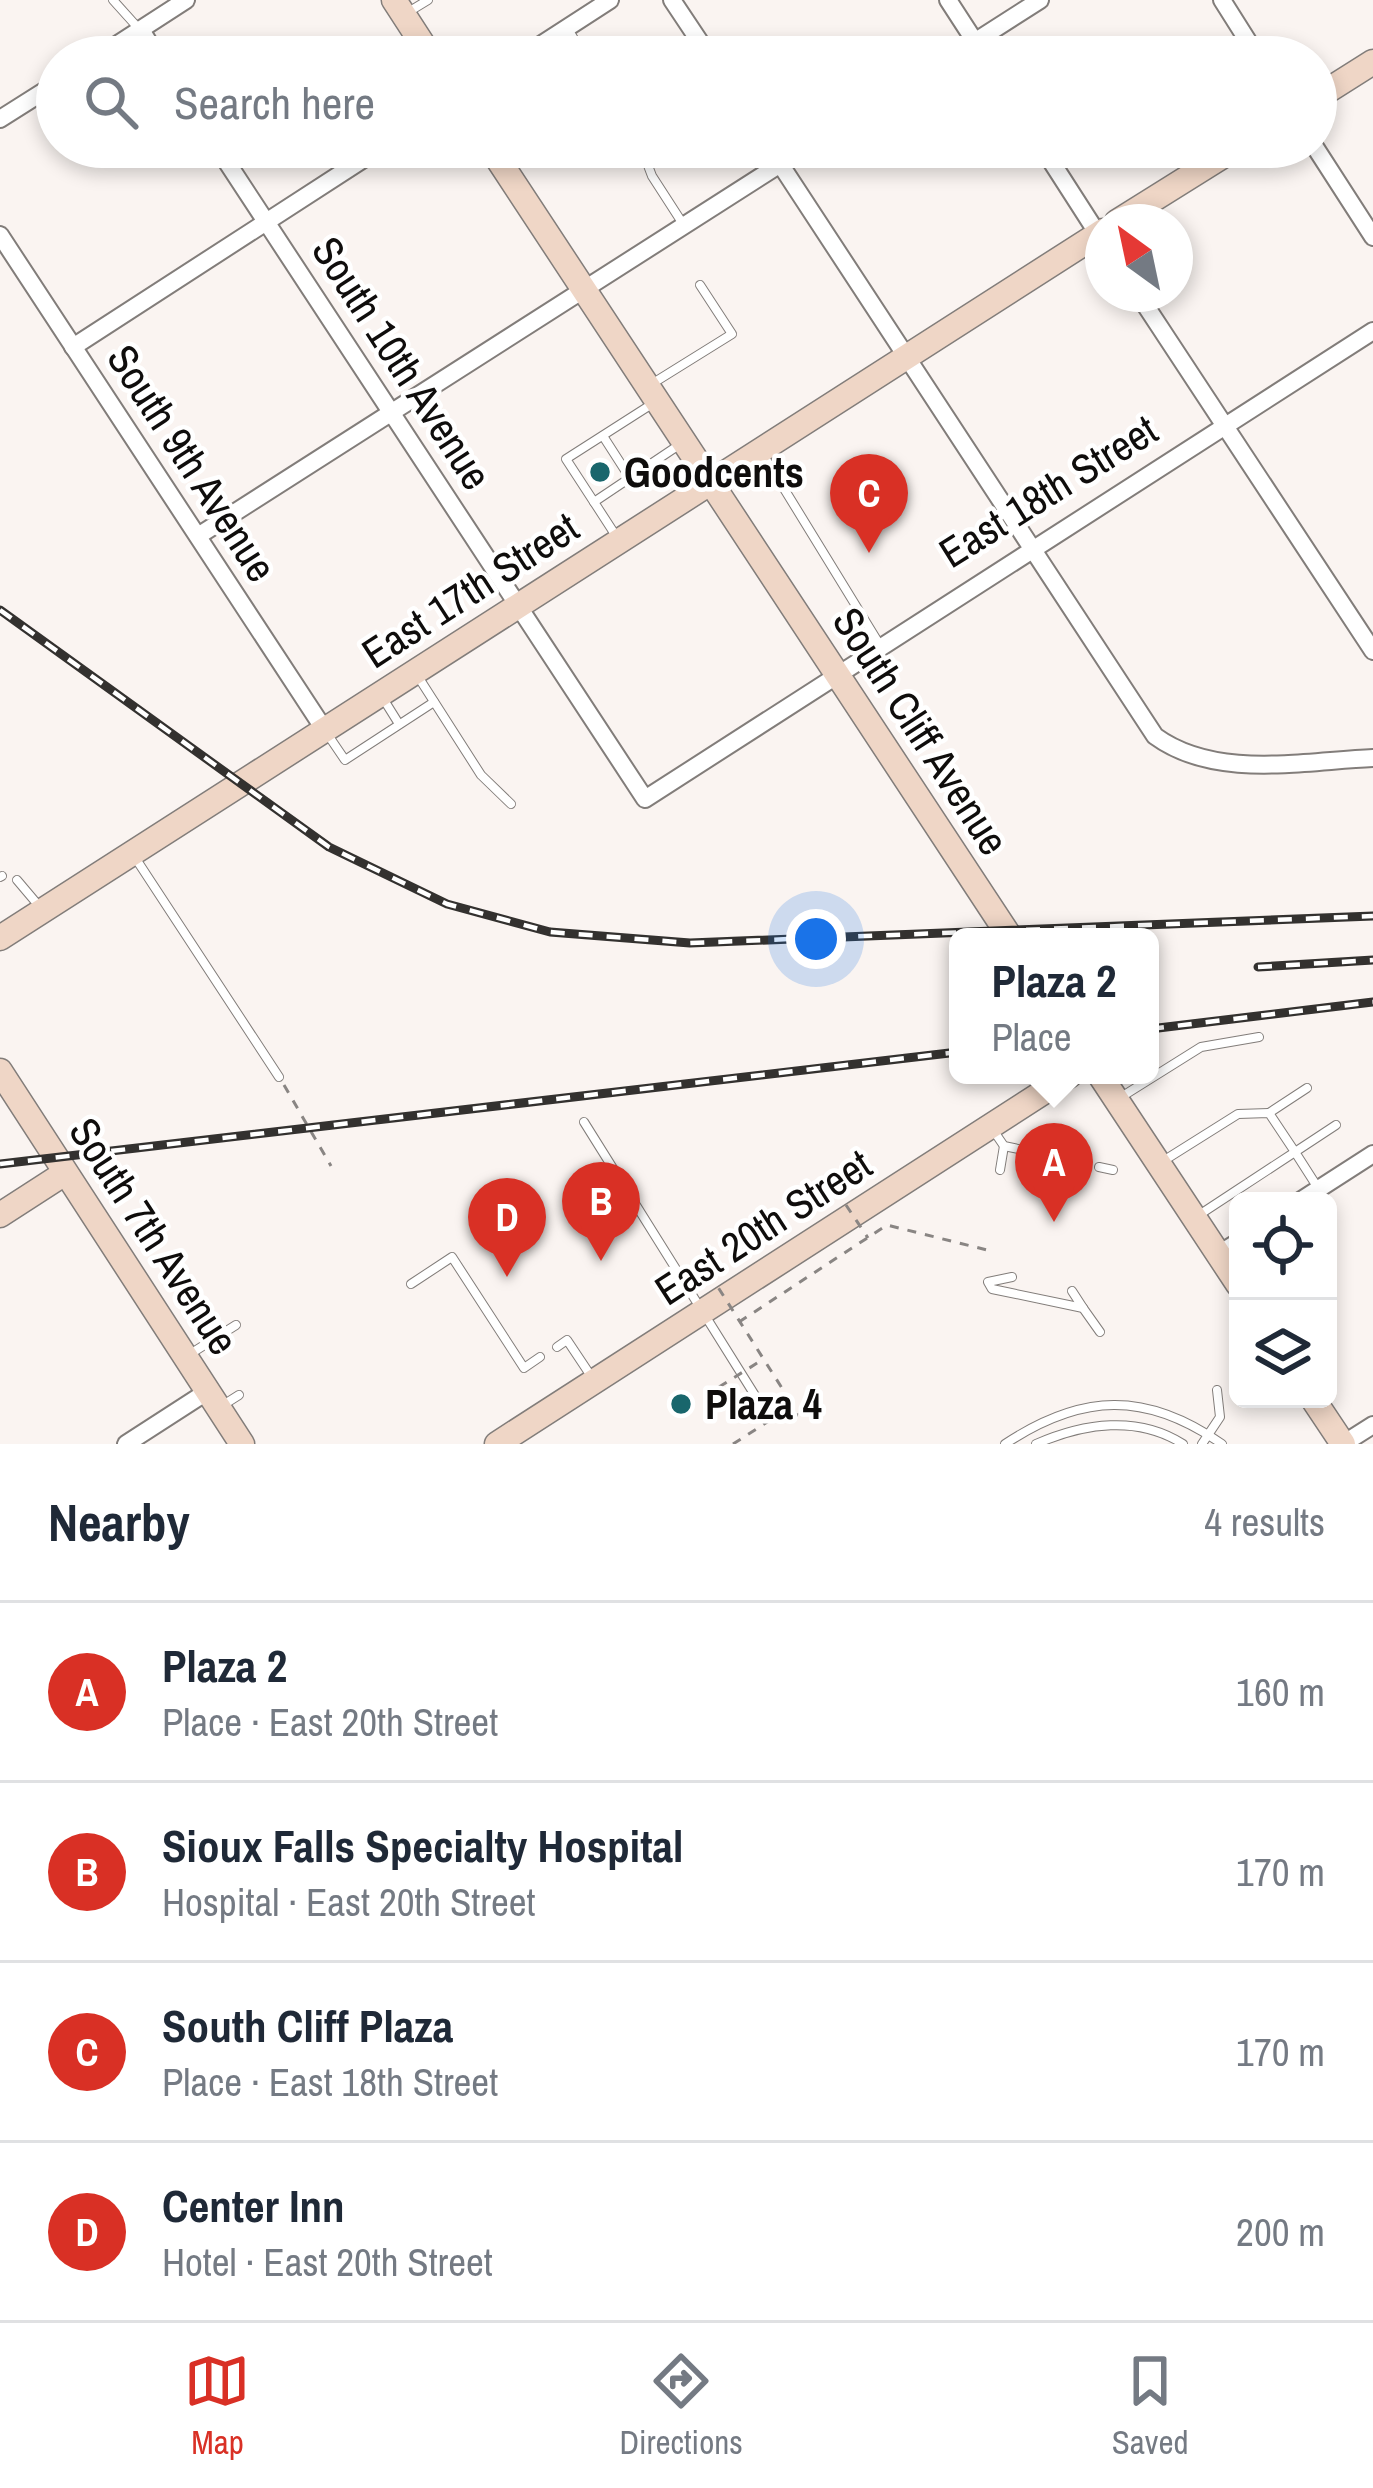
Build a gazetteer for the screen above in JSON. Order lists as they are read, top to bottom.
{
  "streets": {
    "street": [
      "South 10th Avenue",
      "South 9th Avenue",
      "East 18th Street",
      "East 17th Street",
      "South Cliff Avenue",
      "East 20th Street",
      "South 7th Avenue"
    ]
  },
  "crossings": [
    ["South 10th Avenue", "East 18th Street"],
    ["South 10th Avenue", "East 17th Street"],
    ["South 9th Avenue", "East 17th Street"],
    ["East 18th Street", "South Cliff Avenue"],
    ["East 17th Street", "South Cliff Avenue"]
  ],
  "places": ["Goodcents", "Plaza 4"],
  "north": "top left",
  "page": {
    "search": "Search here",
    "pins": [
      "C",
      "A",
      "B",
      "D"
    ],
    "popup": ["Plaza 2", "Place"],
    "heading": ["Nearby", "4 results"],
    "list": [
      {
        "mark": "A",
        "name": "Plaza 2",
        "note": "Place · East 20th Street",
        "value": "160 m"
      },
      {
        "mark": "B",
        "name": "Sioux Falls Specialty Hospital",
        "note": "Hospital · East 20th Street",
        "value": "170 m"
      },
      {
        "mark": "C",
        "name": "South Cliff Plaza",
        "note": "Place · East 18th Street",
        "value": "170 m"
      },
      {
        "mark": "D",
        "name": "Center Inn",
        "note": "Hotel · East 20th Street",
        "value": "200 m"
      }
    ],
    "nav": ["Map", "Directions", "Saved"]
  }
}
